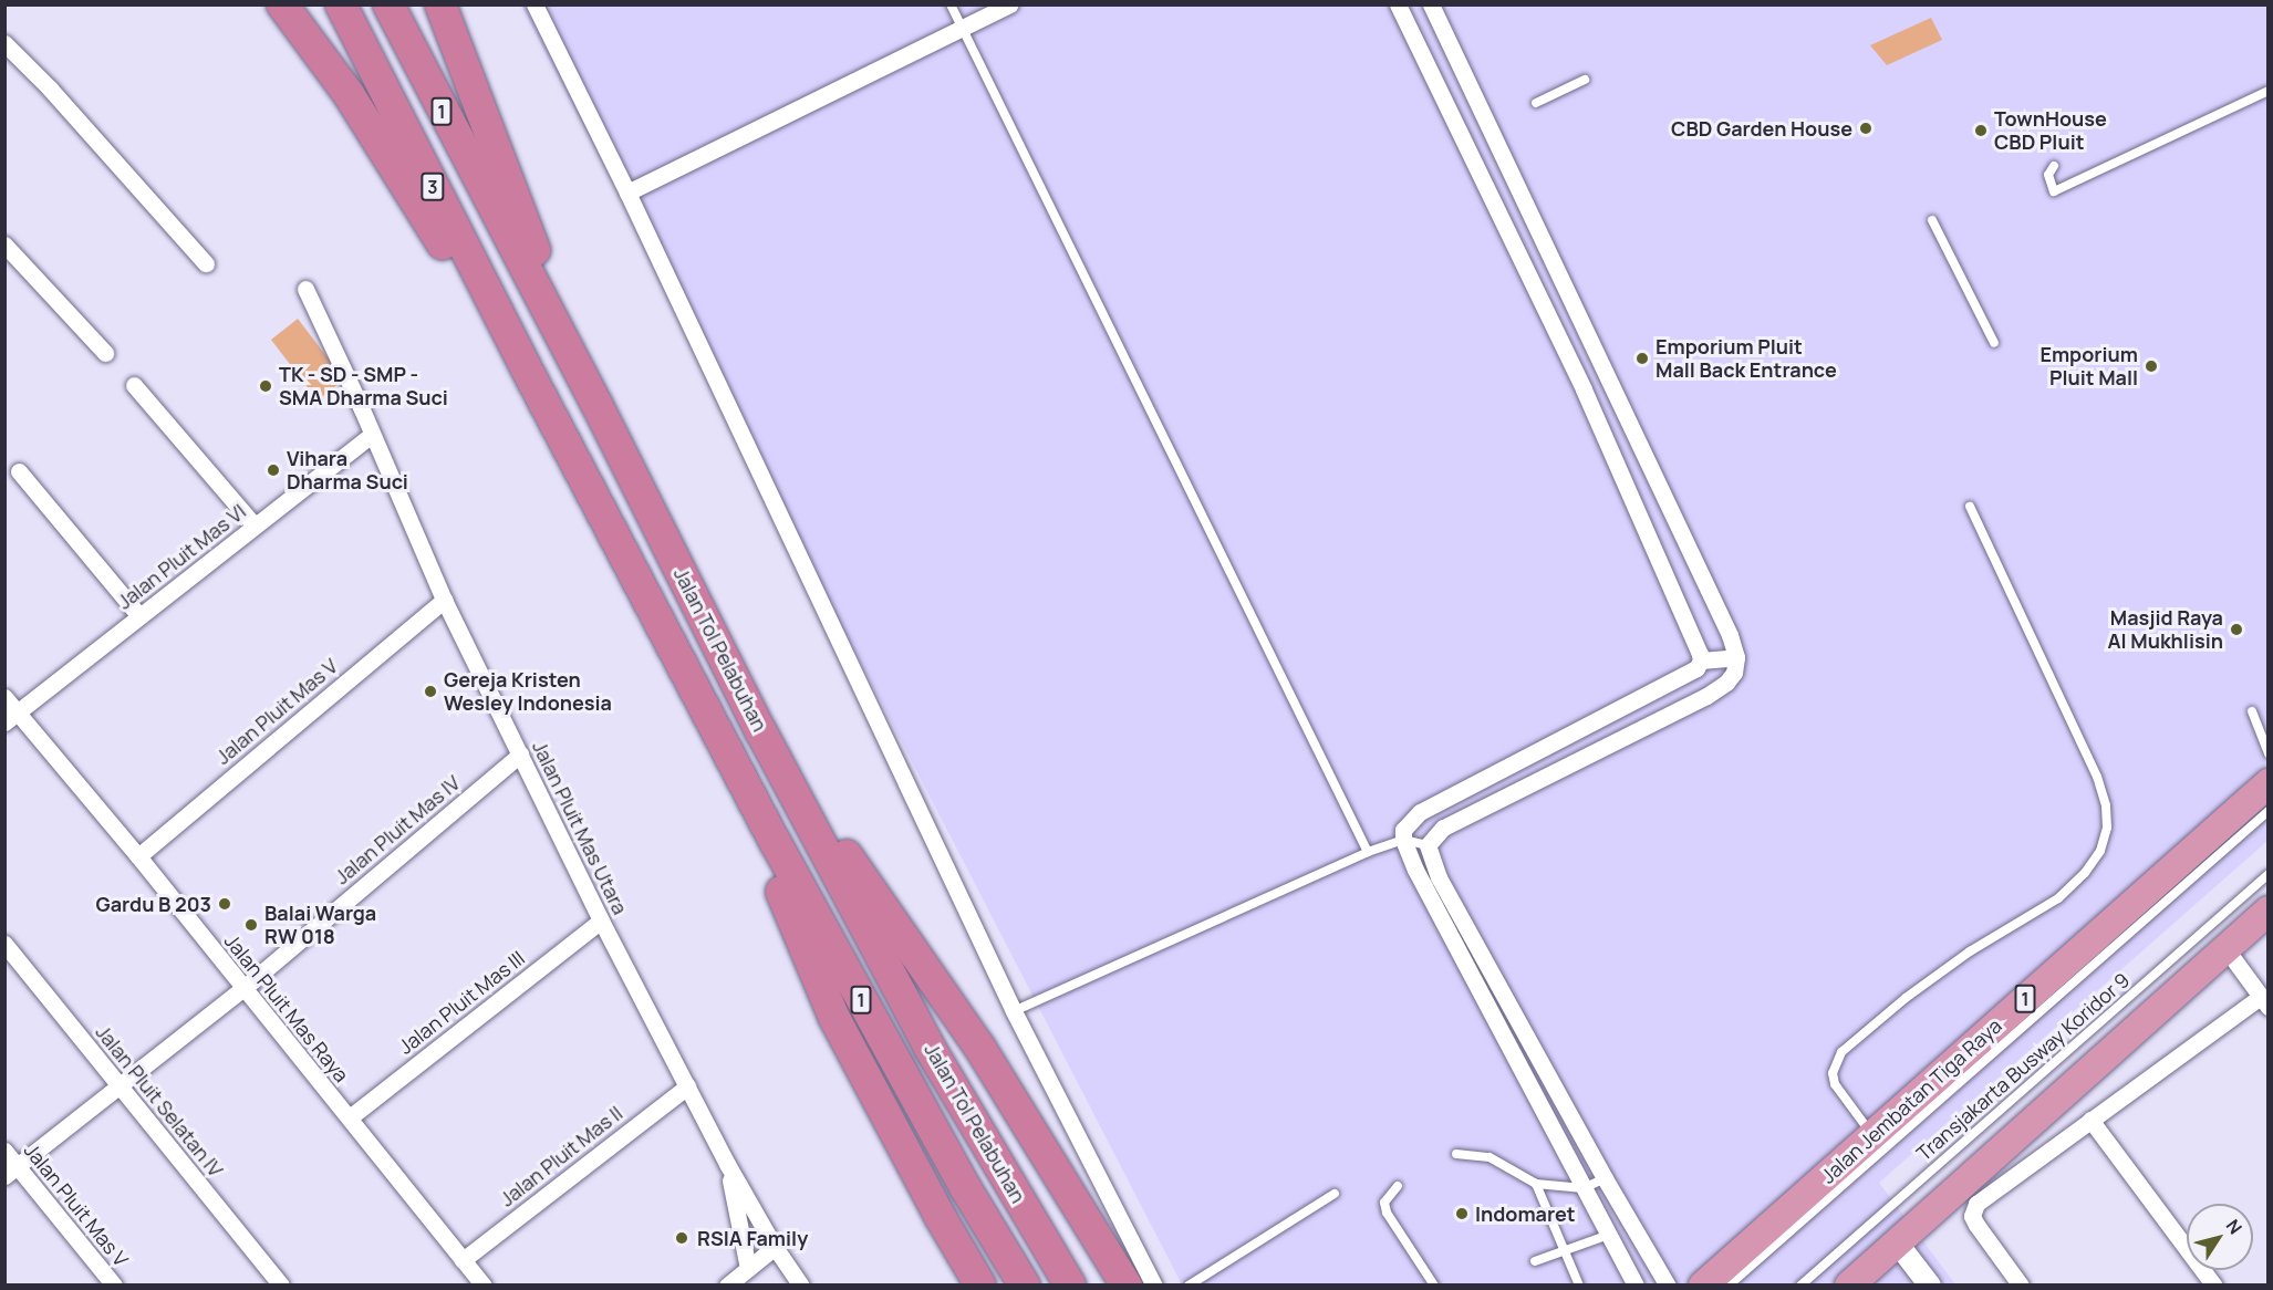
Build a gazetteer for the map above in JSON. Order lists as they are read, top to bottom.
{
  "streets": {
    "highway": [
      "1",
      "3",
      "Jalan Tol Pelabuhan",
      "Jalan Jembatan Tiga Raya"
    ],
    "street": [
      "Jalan Pluit Mas VI",
      "Jalan Pluit Mas V",
      "Jalan Pluit Mas Utara",
      "Jalan Pluit Mas IV",
      "Jalan Pluit Mas III",
      "Jalan Pluit Mas Raya",
      "Jalan Pluit Selatan IV",
      "Jalan Pluit Mas II"
    ],
    "lane": ["Transjakarta Busway Koridor 9"]
  },
  "crossings": [
    ["3", "Jalan Tol Pelabuhan"],
    ["Jalan Pluit Mas VI", "Jalan Pluit Mas Utara"],
    ["Jalan Pluit Mas VI", "Jalan Pluit Mas Raya"],
    ["Jalan Pluit Mas V", "Jalan Pluit Mas Utara"],
    ["Jalan Pluit Mas V", "Jalan Pluit Mas IV"],
    ["Jalan Pluit Mas V", "Jalan Pluit Mas Raya"],
    ["Jalan Pluit Mas Utara", "Jalan Pluit Mas IV"],
    ["Jalan Pluit Mas Utara", "Jalan Pluit Mas III"],
    ["Jalan Pluit Mas Utara", "Jalan Pluit Mas II"],
    ["Jalan Pluit Mas IV", "Jalan Pluit Mas Raya"],
    ["Jalan Pluit Mas IV", "Jalan Pluit Selatan IV"],
    ["Jalan Pluit Mas III", "Jalan Pluit Mas Raya"],
    ["Jalan Pluit Mas Raya", "Jalan Pluit Mas II"]
  ],
  "places": [
    "CBD Garden House",
    "TownHouse CBD Pluit",
    "Emporium Pluit Mall Back Entrance",
    "Emporium Pluit Mall",
    "TK - SD - SMP - SMA Dharma Suci",
    "Vihara Dharma Suci",
    "Masjid Raya Al Mukhlisin",
    "Gereja Kristen Wesley Indonesia",
    "Gardu B 203",
    "Balai Warga RW 018",
    "Indomaret",
    "RSIA Family"
  ],
  "north": "top right"
}
